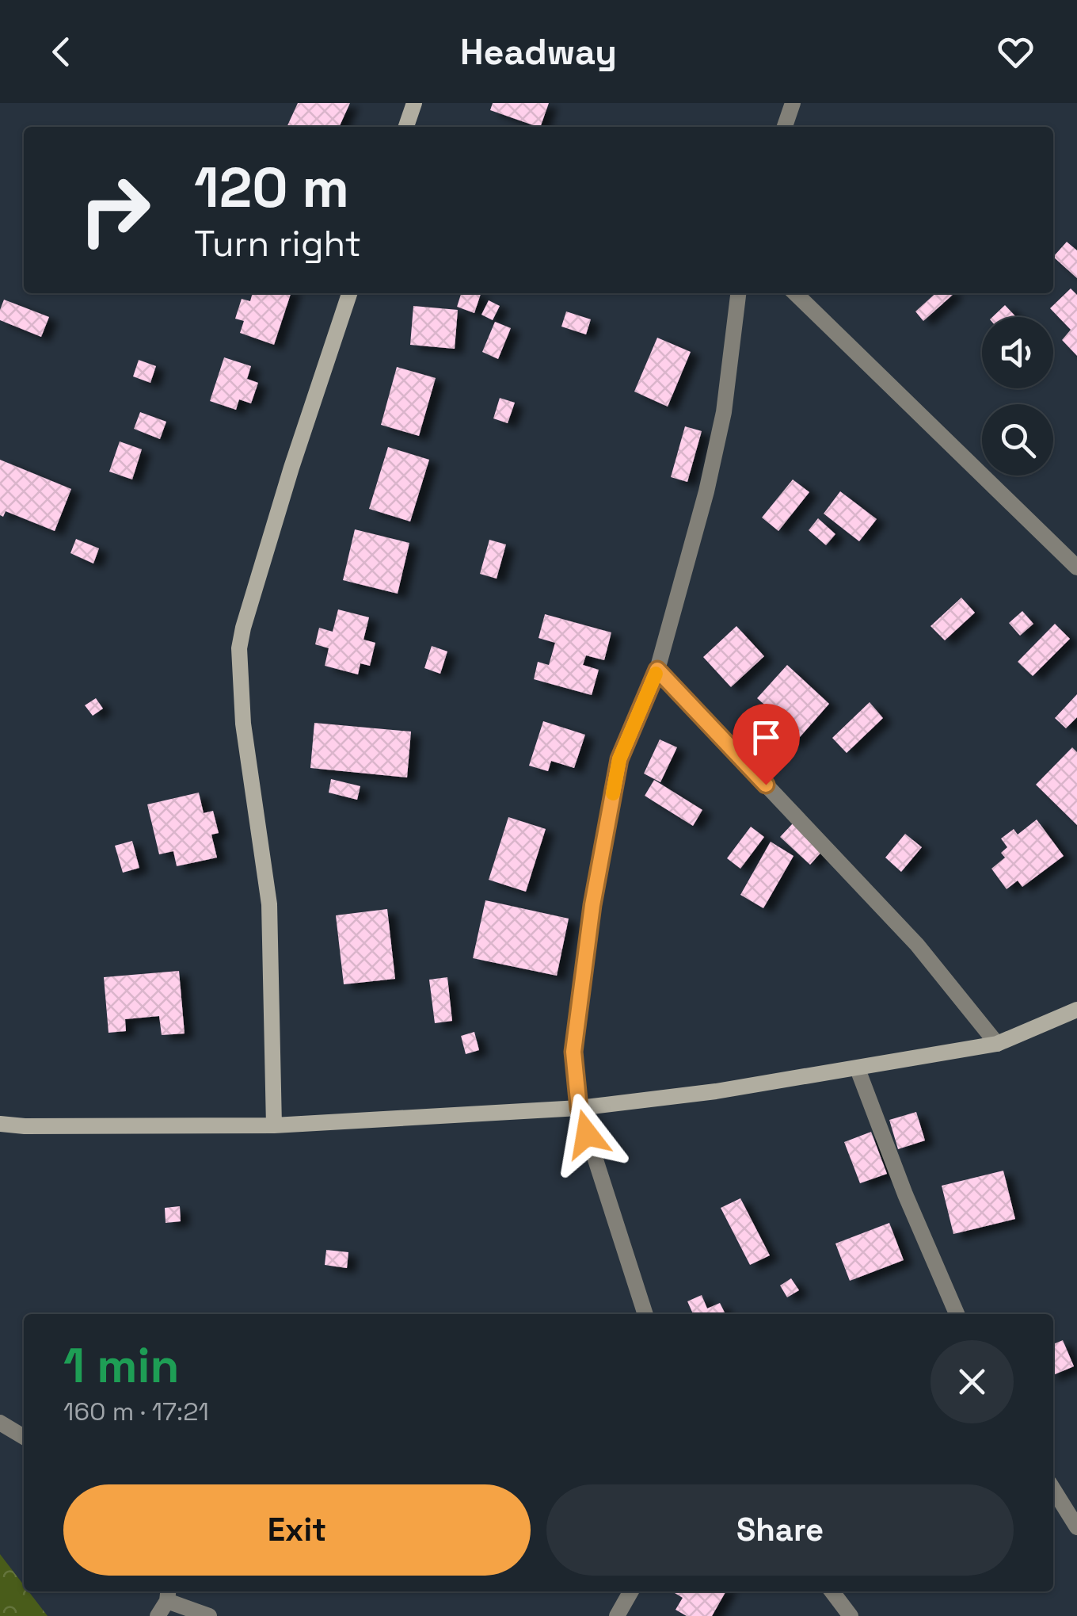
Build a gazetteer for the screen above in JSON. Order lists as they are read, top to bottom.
{
  "page": {
    "header": "Headway",
    "turn": ["120 m", "Turn right"],
    "heading": ["1 min", "160 m · 17:21"],
    "buttons": ["Exit", "Share"]
  }
}
